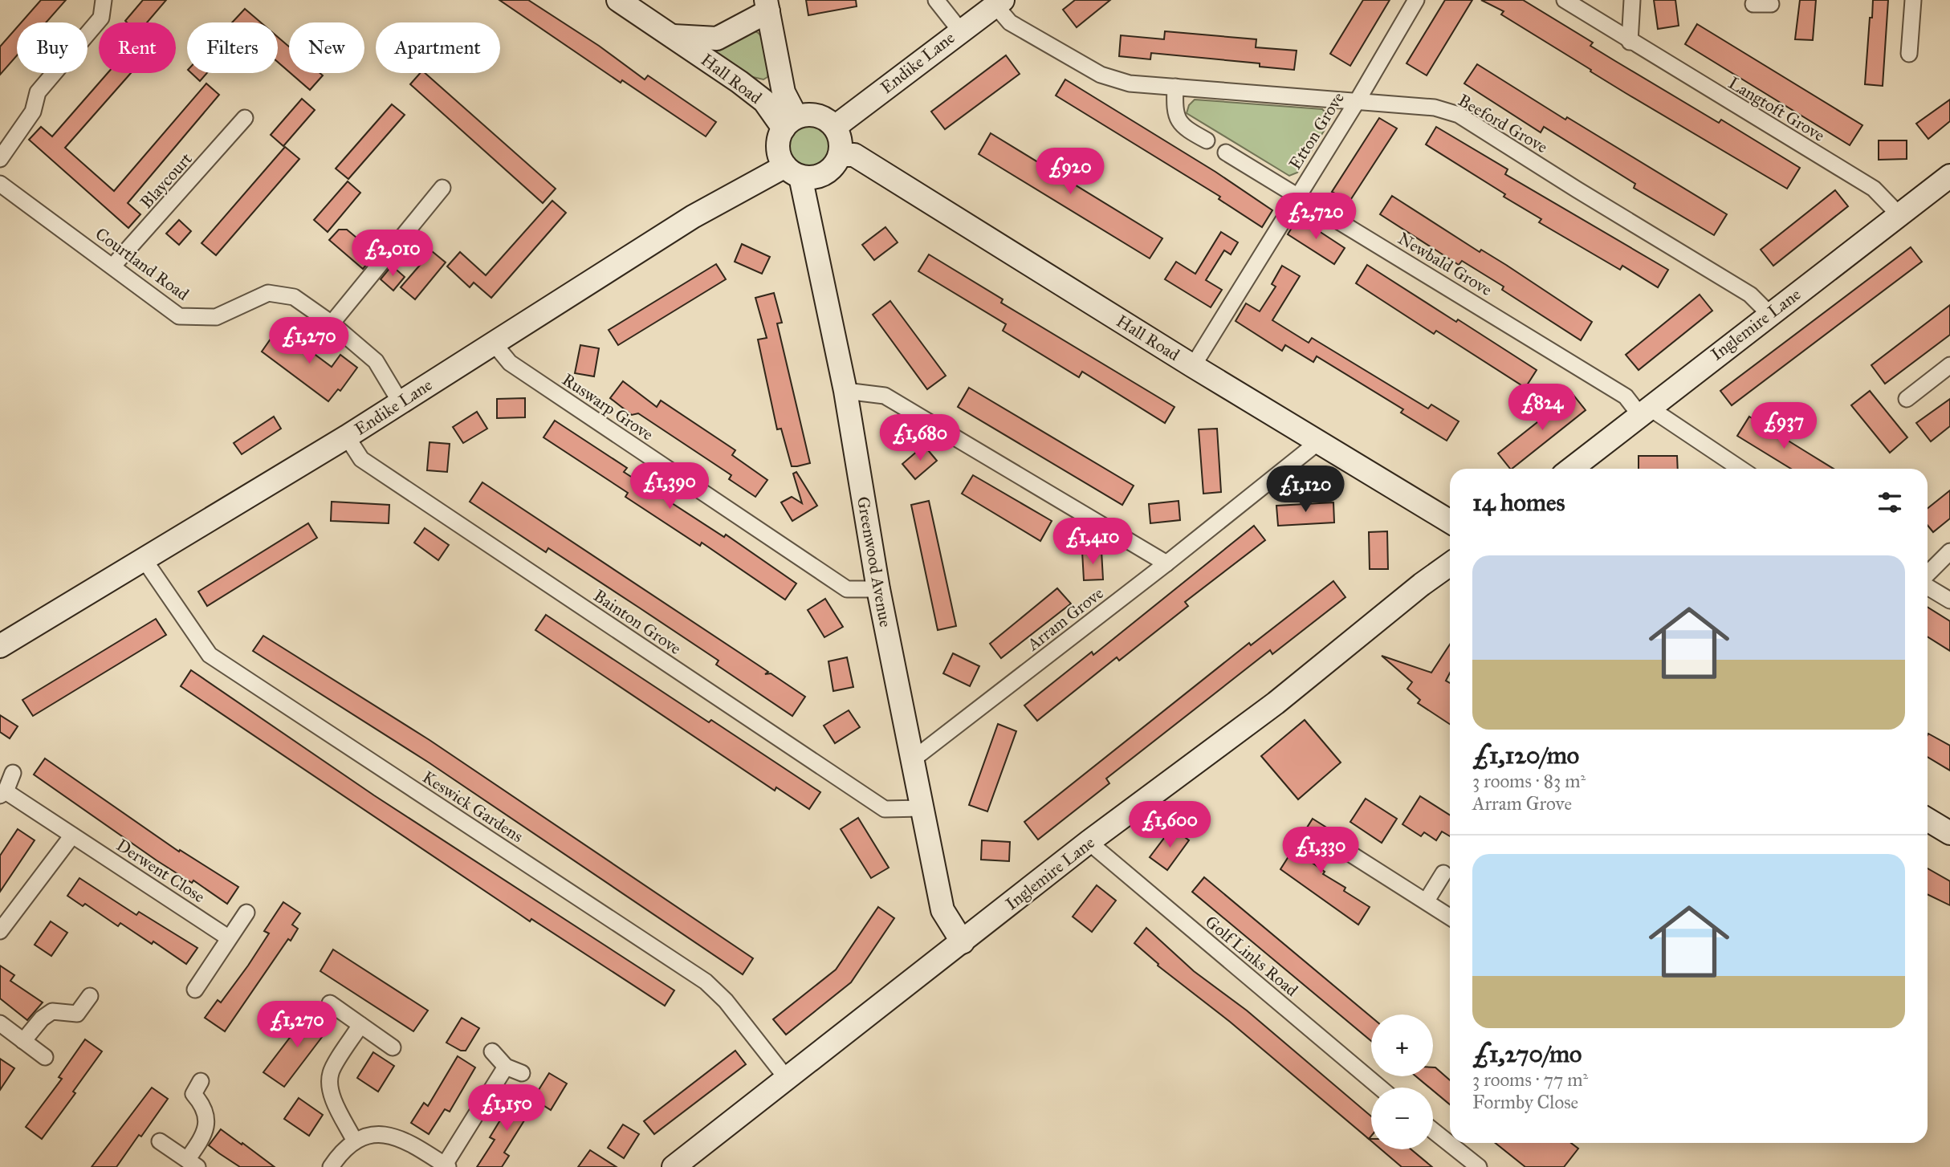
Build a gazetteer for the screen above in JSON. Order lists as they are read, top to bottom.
{
  "streets": {
    "street": [
      "Endike Lane",
      "Hall Road",
      "Langtoft Grove",
      "Beeford Grove",
      "Etton Grove",
      "Blaycourt",
      "Courtland Road",
      "Newbald Grove",
      "Inglemire Lane",
      "Ruswarp Grove",
      "Greenwood Avenue",
      "Arram Grove",
      "Bainton Grove",
      "Keswick Gardens",
      "Derwent Close",
      "Golf Links Road"
    ]
  },
  "crossings": [
    ["Endike Lane", "Hall Road"],
    ["Endike Lane", "Courtland Road"],
    ["Endike Lane", "Ruswarp Grove"],
    ["Endike Lane", "Greenwood Avenue"],
    ["Endike Lane", "Bainton Grove"],
    ["Endike Lane", "Keswick Gardens"],
    ["Hall Road", "Etton Grove"],
    ["Hall Road", "Greenwood Avenue"],
    ["Hall Road", "Arram Grove"],
    ["Langtoft Grove", "Inglemire Lane"],
    ["Beeford Grove", "Etton Grove"],
    ["Beeford Grove", "Inglemire Lane"],
    ["Etton Grove", "Newbald Grove"],
    ["Blaycourt", "Courtland Road"],
    ["Newbald Grove", "Inglemire Lane"],
    ["Inglemire Lane", "Greenwood Avenue"],
    ["Inglemire Lane", "Keswick Gardens"],
    ["Inglemire Lane", "Golf Links Road"],
    ["Ruswarp Grove", "Greenwood Avenue"],
    ["Greenwood Avenue", "Arram Grove"],
    ["Greenwood Avenue", "Bainton Grove"]
  ],
  "page": {
    "chip": [
      "Buy",
      "Rent",
      "Filters",
      "New",
      "Apartment"
    ],
    "price": [
      "£920",
      "£2,720",
      "£2,010",
      "£1,270",
      "£824",
      "£937",
      "£1,680",
      "£1,390",
      "£1,120",
      "£1,410",
      "£1,600",
      "£1,330",
      "£1,270",
      "£1,150"
    ],
    "heading": "14 homes",
    "list": [
      {
        "name": "£1,120/mo",
        "note": "3 rooms · 83 m² · Arram Grove"
      },
      {
        "name": "£1,270/mo",
        "note": "3 rooms · 77 m² · Formby Close"
      }
    ],
    "map_buttons": ["+", "−"]
  }
}
